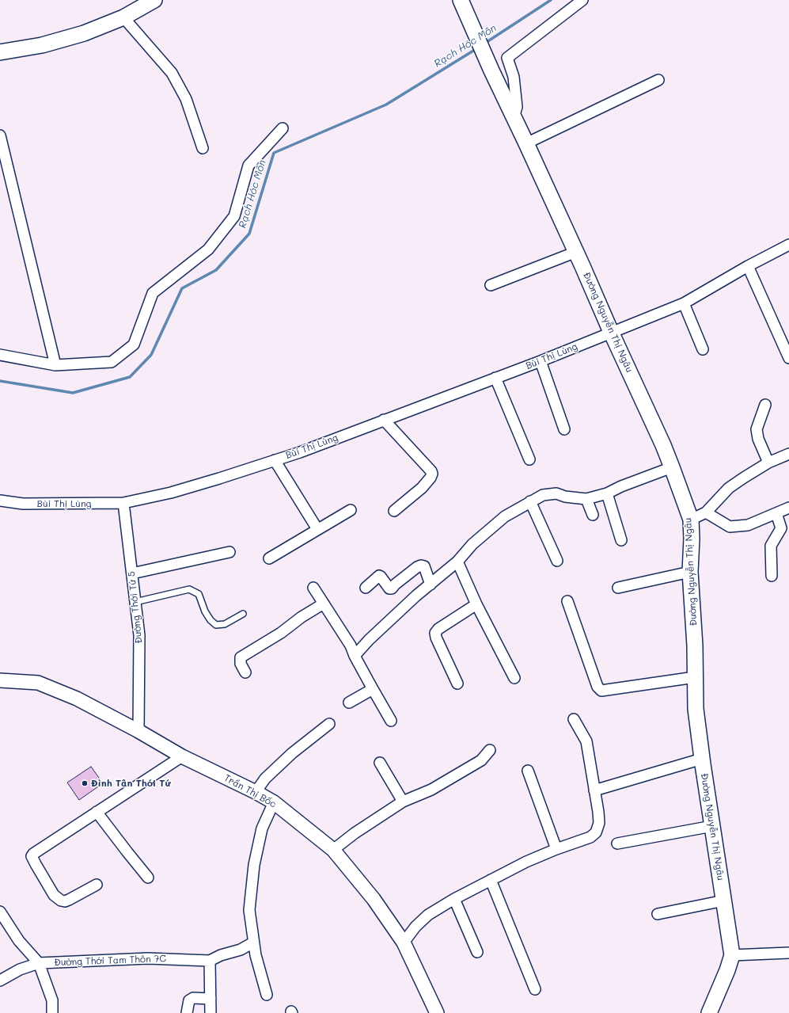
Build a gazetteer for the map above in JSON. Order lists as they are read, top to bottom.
{
  "streets": {
    "main road": ["Đường Nguyễn Thị Ngâu"],
    "street": [
      "Bùi Thị Lùng",
      "Đường Thới Tứ 5",
      "Trần Thị Bốc",
      "Đường Thới Tam Thôn 7C"
    ]
  },
  "crossings": [
    ["Đường Nguyễn Thị Ngâu", "Bùi Thị Lùng"],
    ["Bùi Thị Lùng", "Đường Thới Tứ 5"],
    ["Đường Thới Tứ 5", "Trần Thị Bốc"]
  ],
  "water": ["Rạch Hóc Môn"],
  "places": ["Đình Tân Thới Tứ"]
}
